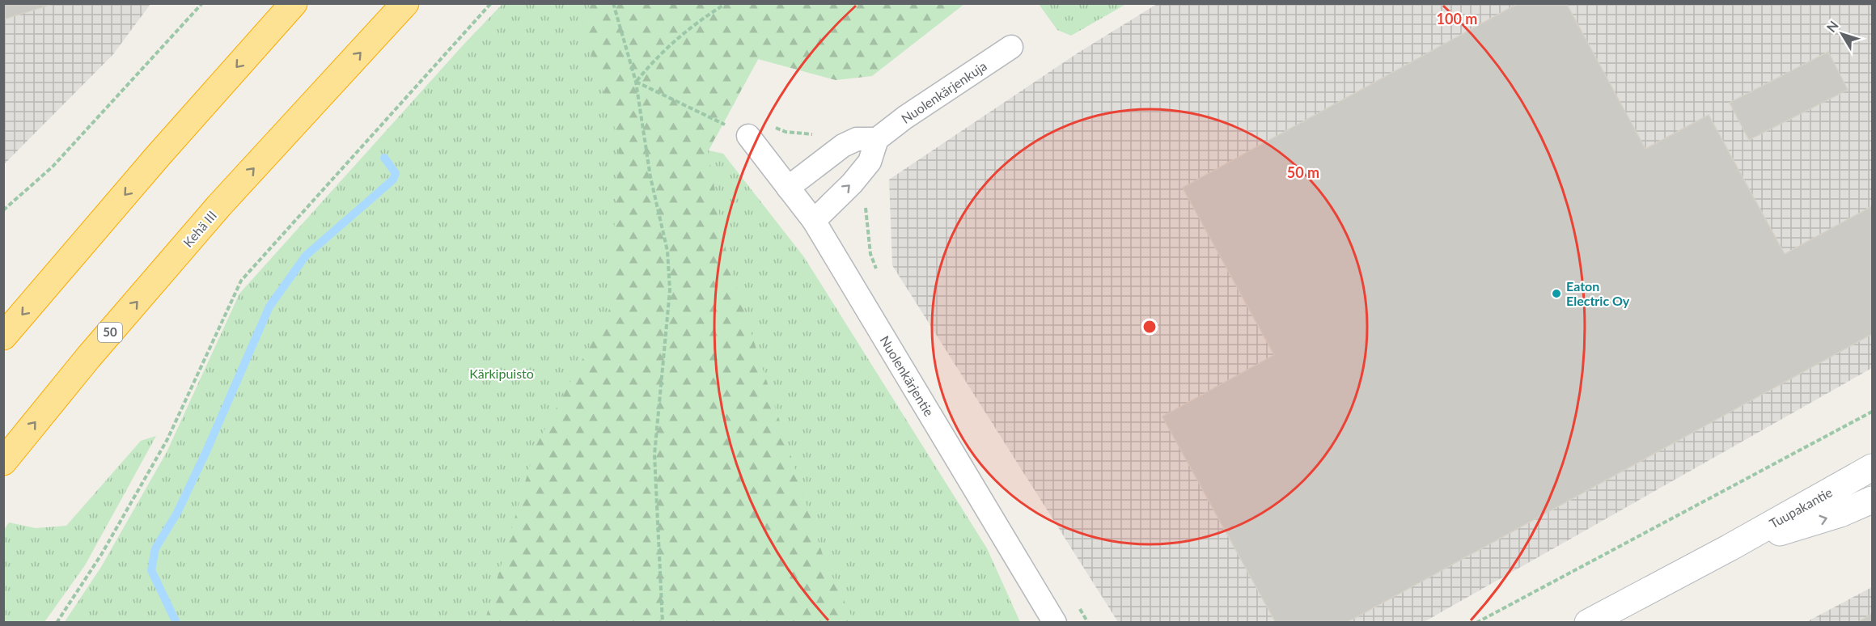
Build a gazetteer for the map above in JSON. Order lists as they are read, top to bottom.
{
  "streets": {
    "highway": ["Kehä III", "50"],
    "main road": ["Tuupakantie"],
    "street": ["Nuolenkärjenkuja", "Nuolenkärjentie"]
  },
  "parks": ["Kärkipuisto"],
  "places": ["Eaton Electric Oy"],
  "north": "top left",
  "rings": ["100 m", "50 m"]
}
